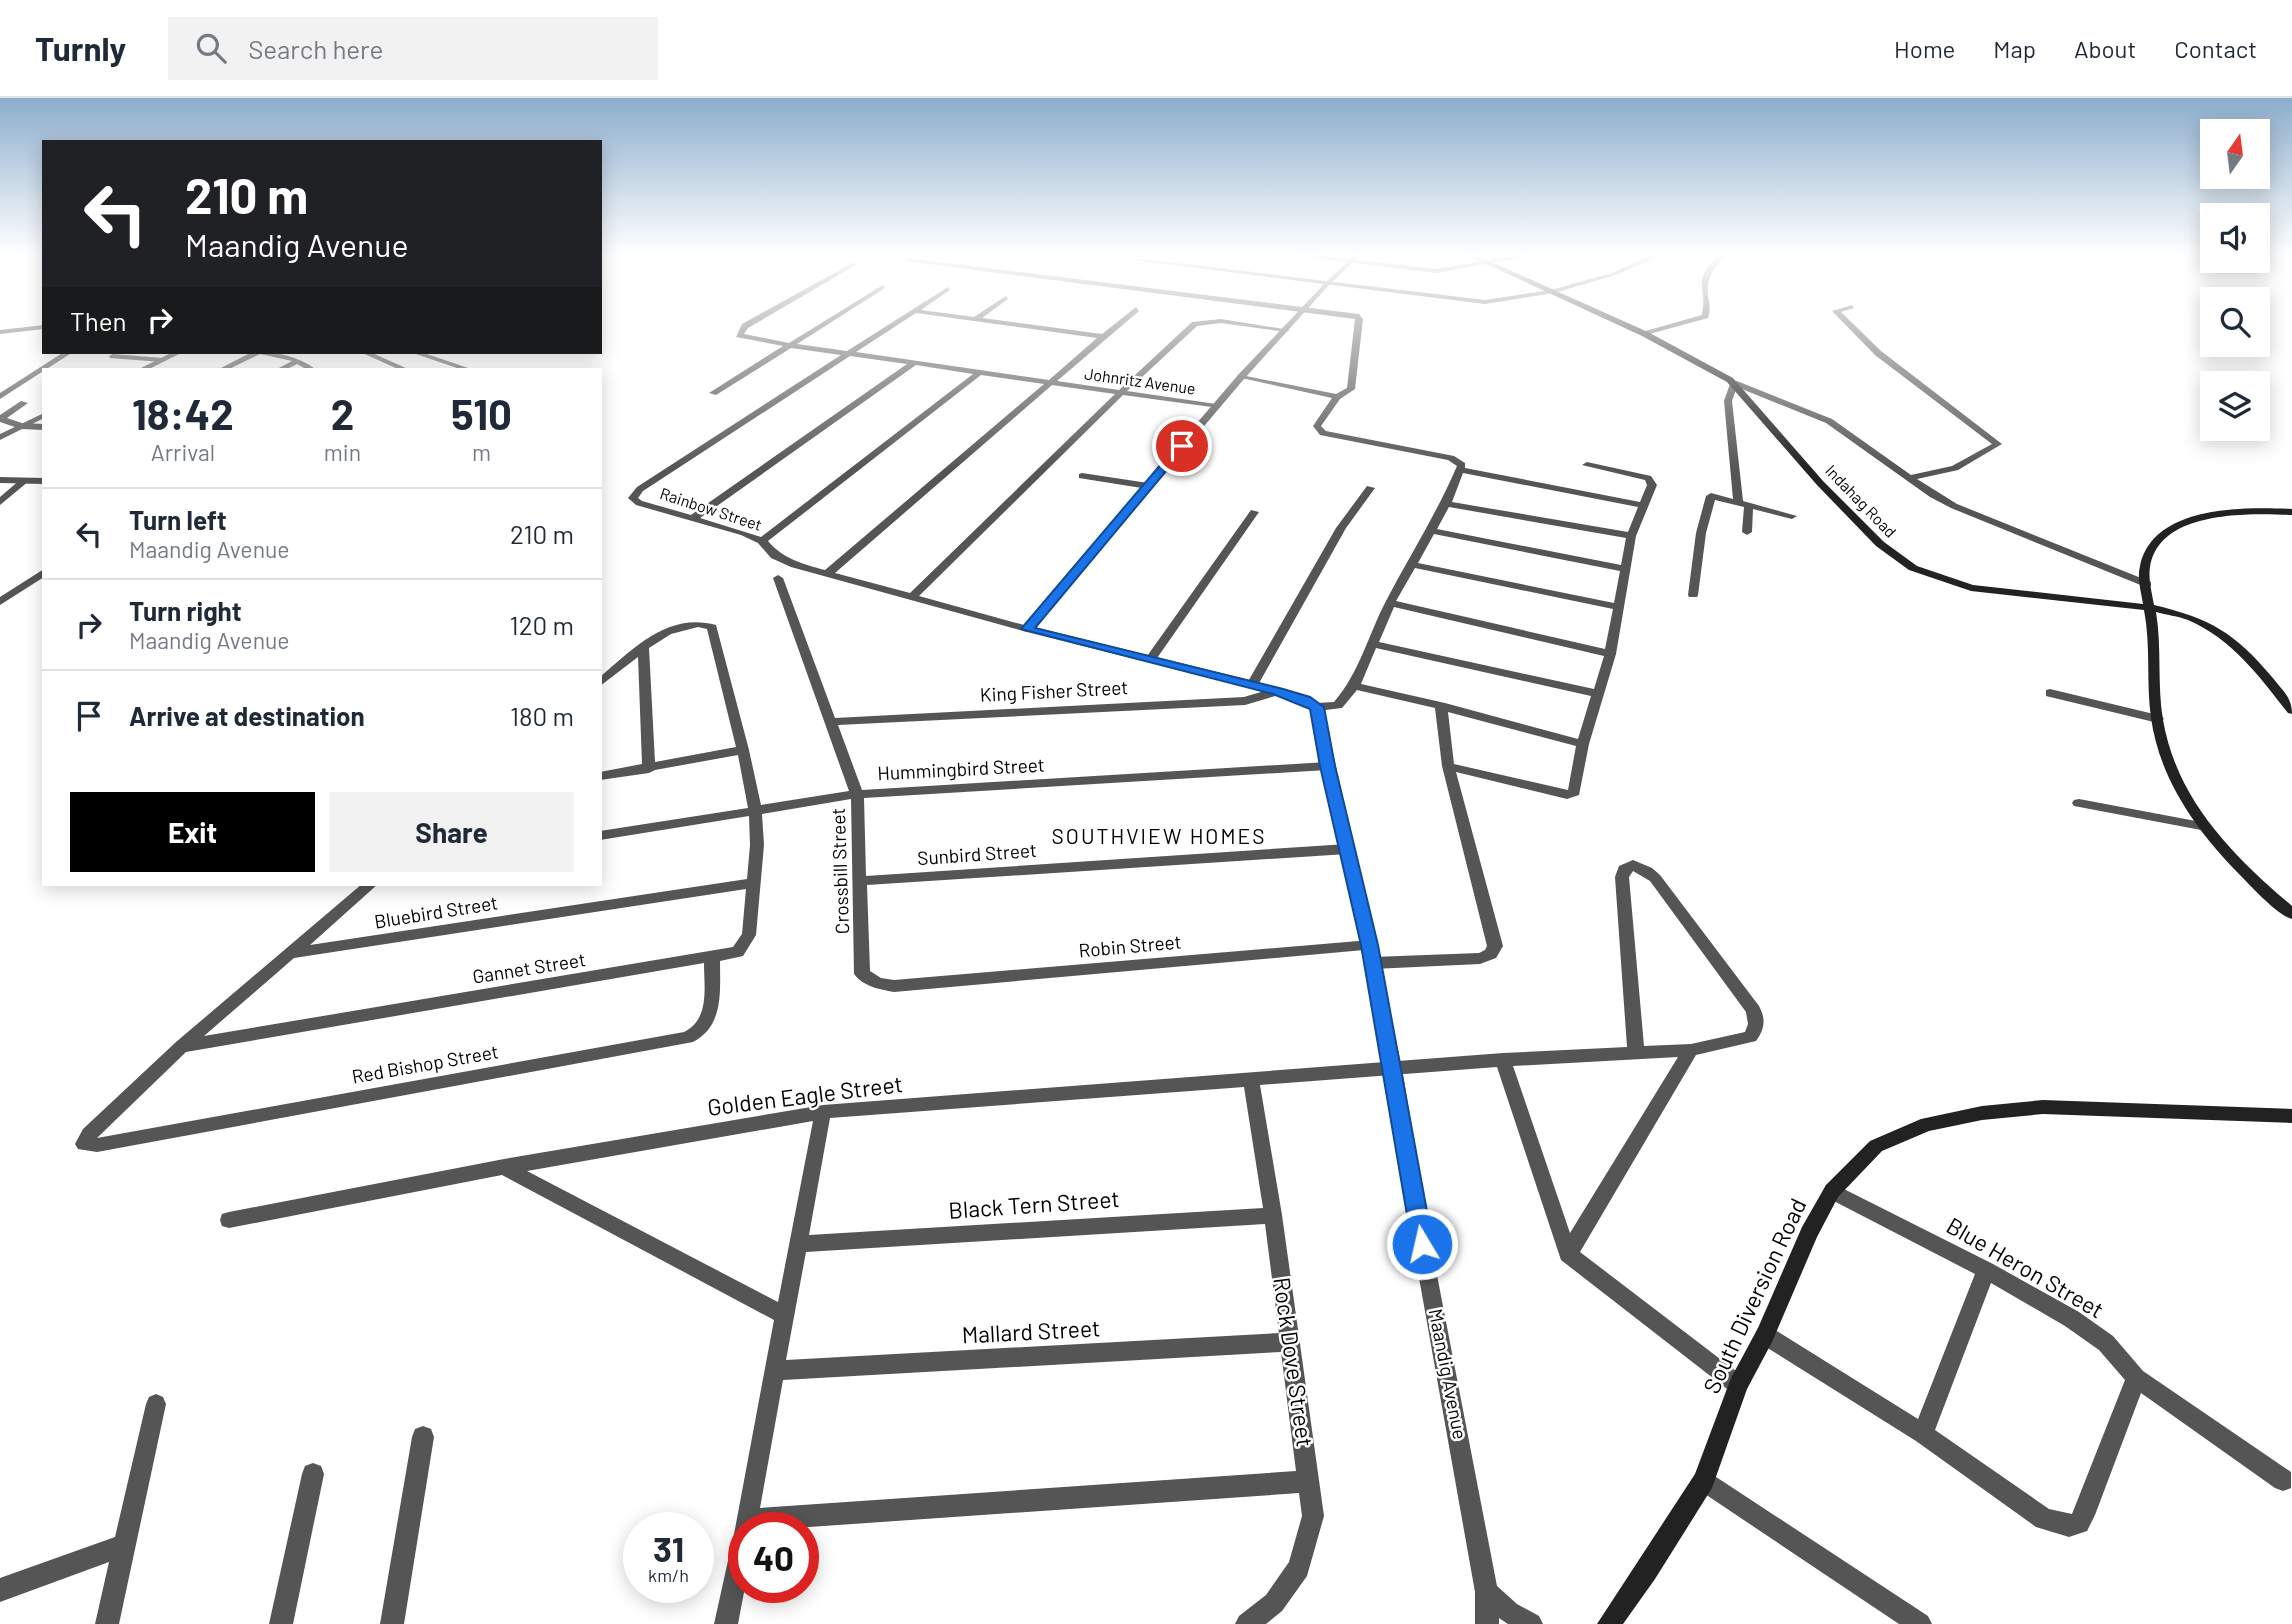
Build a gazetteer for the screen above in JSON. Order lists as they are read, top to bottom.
{
  "streets": {
    "main road": ["Indahag Road", "South Diversion Road"],
    "street": [
      "Johnritz Avenue",
      "Rainbow Street",
      "King Fisher Street",
      "Hummingbird Street",
      "Sunbird Street",
      "Crossbill Street",
      "Bluebird Street",
      "Robin Street",
      "Gannet Street",
      "Red Bishop Street",
      "Golden Eagle Street",
      "Black Tern Street",
      "Blue Heron Street",
      "Mallard Street",
      "Rock Dove Street",
      "Maandig Avenue"
    ]
  },
  "crossings": [
    ["Johnritz Avenue", "Rainbow Street"],
    ["King Fisher Street", "Crossbill Street"],
    ["Hummingbird Street", "Crossbill Street"],
    ["Hummingbird Street", "Gannet Street"],
    ["Hummingbird Street", "Maandig Avenue"],
    ["Sunbird Street", "Crossbill Street"],
    ["Sunbird Street", "Maandig Avenue"],
    ["Crossbill Street", "Robin Street"],
    ["Bluebird Street", "Gannet Street"],
    ["Robin Street", "Maandig Avenue"],
    ["Gannet Street", "Red Bishop Street"],
    ["Golden Eagle Street", "Rock Dove Street"],
    ["Golden Eagle Street", "Maandig Avenue"],
    ["Black Tern Street", "Rock Dove Street"],
    ["Blue Heron Street", "South Diversion Road"],
    ["Mallard Street", "Rock Dove Street"]
  ],
  "districts": ["SOUTHVIEW HOMES"],
  "north": "top",
  "page": {
    "header": "Turnly",
    "search": "Search here",
    "nav": [
      "Home",
      "Map",
      "About",
      "Contact"
    ],
    "turn": ["210 m", "Maandig Avenue"],
    "then": "Then",
    "eta": [
      "18:42",
      "Arrival",
      "2",
      "min",
      "510",
      "m"
    ],
    "list": [
      {
        "name": "Turn left",
        "note": "Maandig Avenue",
        "value": "210 m"
      },
      {
        "name": "Turn right",
        "note": "Maandig Avenue",
        "value": "120 m"
      },
      {
        "name": "Arrive at destination",
        "value": "180 m"
      }
    ],
    "buttons": ["Exit", "Share"],
    "speed": "31 km/h",
    "limit": "40"
  }
}
